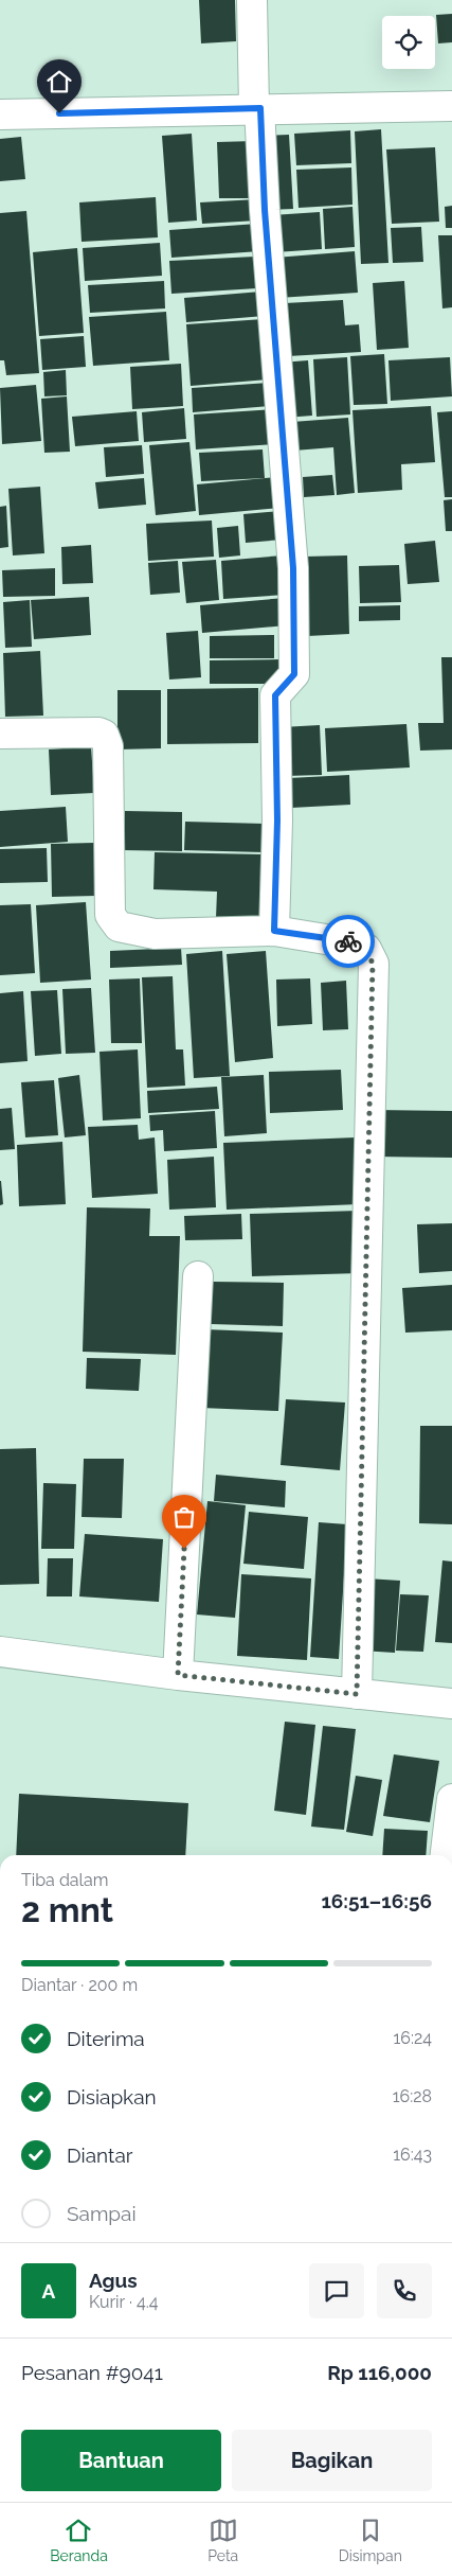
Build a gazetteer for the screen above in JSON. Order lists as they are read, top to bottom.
{
  "page": {
    "heading": ["2 mnt", "Tiba dalam", "16:51–16:56"],
    "panel": [
      "Agus",
      "Kurir · 4.4",
      "Pesanan #9041",
      "Rp 116,000"
    ],
    "bar": "Diantar · 200 m",
    "list": [
      ["Diterima", "16:24"],
      ["Disiapkan", "16:28"],
      ["Diantar", "16:43"],
      "Sampai"
    ],
    "round": "A",
    "buttons": ["Bantuan", "Bagikan"],
    "tabs": ["Beranda", "Peta", "Disimpan"]
  }
}
